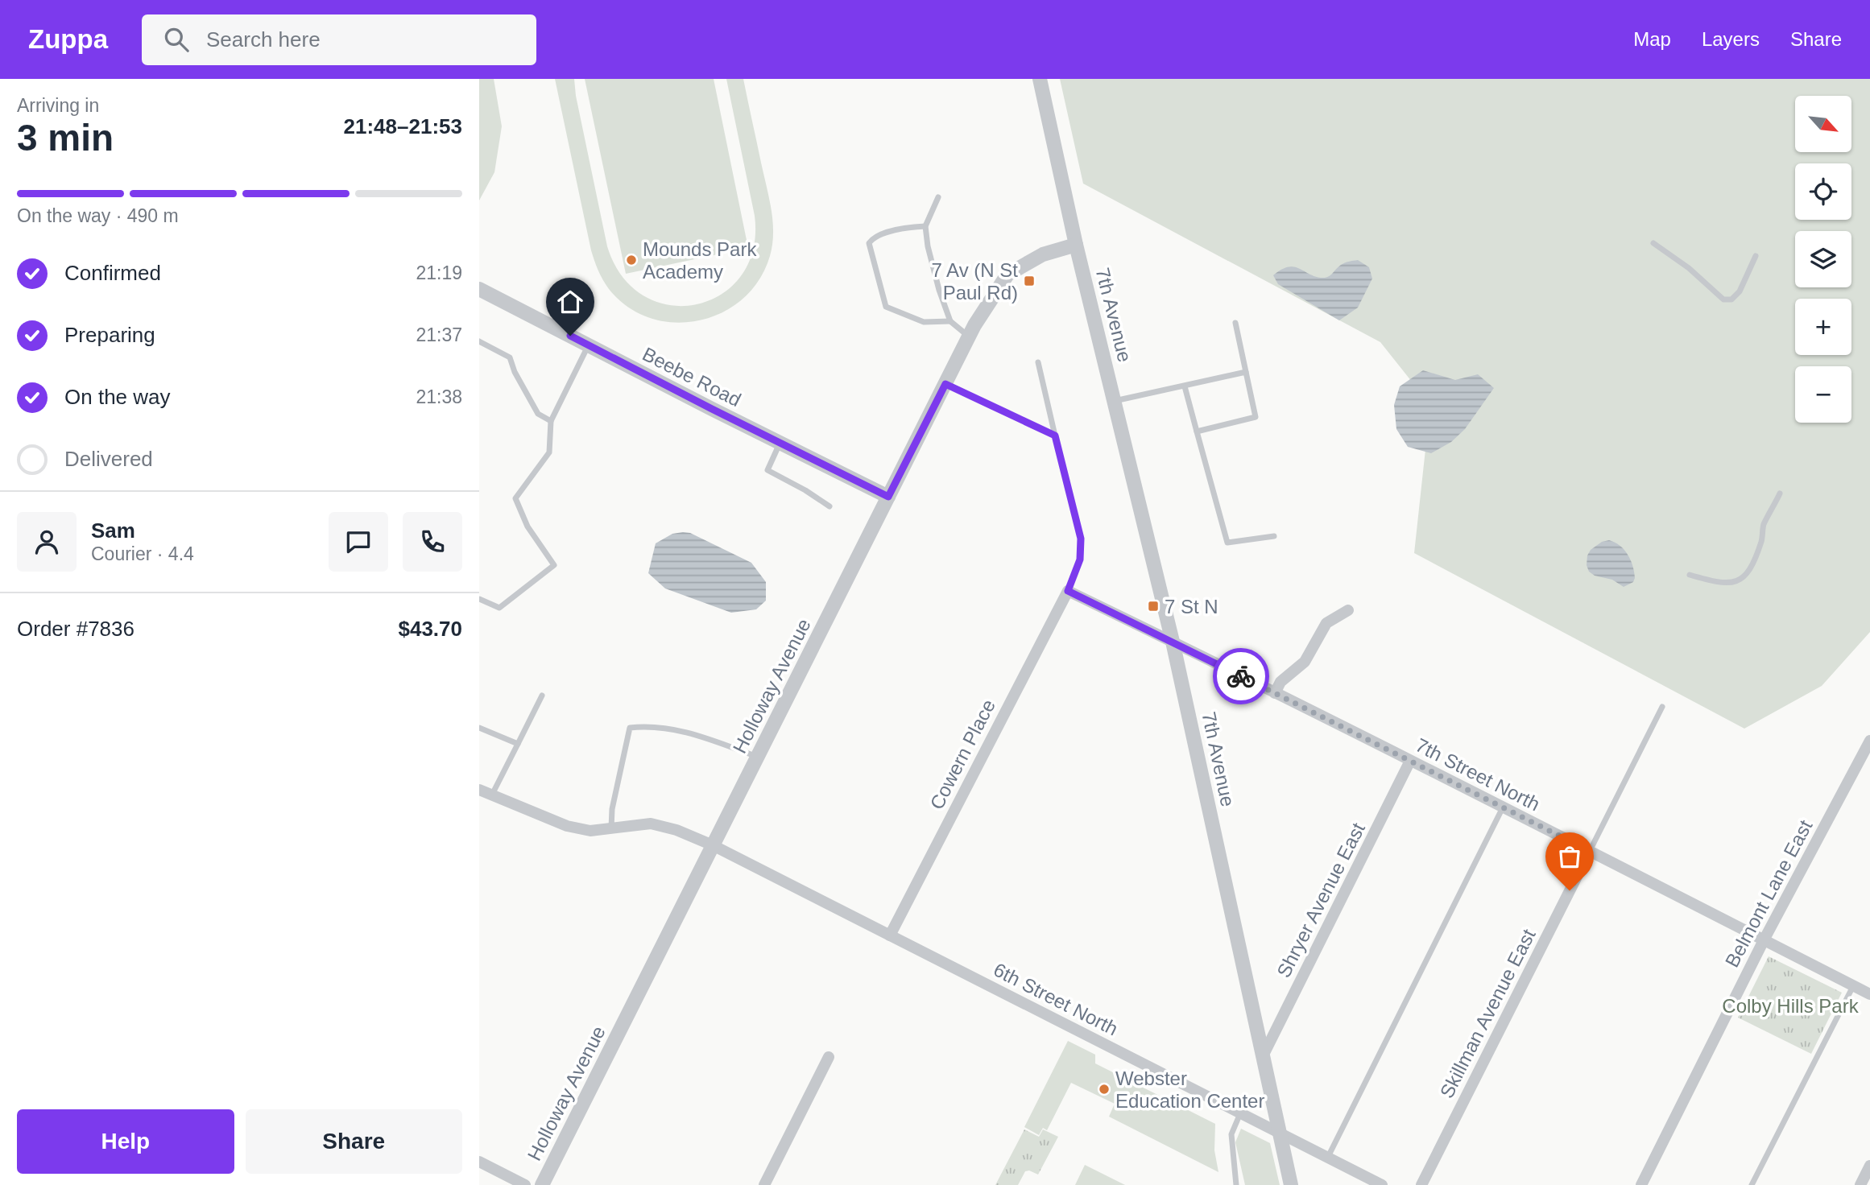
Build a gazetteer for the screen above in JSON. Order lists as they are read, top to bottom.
{
  "streets": {
    "street": [
      "7th Avenue",
      "Beebe Road",
      "Holloway Avenue",
      "Cowern Place",
      "7th Street North",
      "Belmont Lane East",
      "Shryer Avenue East",
      "6th Street North",
      "Skillman Avenue East"
    ]
  },
  "crossings": [
    ["7th Avenue", "Holloway Avenue"],
    ["7th Avenue", "7th Street North"],
    ["7th Avenue", "Shryer Avenue East"],
    ["7th Avenue", "6th Street North"],
    ["Beebe Road", "Holloway Avenue"],
    ["Holloway Avenue", "6th Street North"],
    ["Cowern Place", "7th Street North"],
    ["Cowern Place", "6th Street North"],
    ["7th Street North", "Belmont Lane East"],
    ["7th Street North", "Shryer Avenue East"],
    ["7th Street North", "Skillman Avenue East"]
  ],
  "parks": ["Colby Hills Park"],
  "places": {
    "other": ["Mounds Park Academy", "Webster Education Center"],
    "transit": ["7 Av (N St Paul Rd)", "7 St N"]
  },
  "north": "bottom right",
  "page": {
    "header": "Zuppa",
    "search": "Search here",
    "nav": ["Map", "Layers", "Share"],
    "heading": ["3 min", "Arriving in", "21:48–21:53"],
    "panel": [
      "Sam",
      "Courier · 4.4",
      "Order #7836",
      "$43.70"
    ],
    "map_buttons": ["+", "−"],
    "bar": "On the way · 490 m",
    "list": [
      ["Confirmed", "21:19"],
      ["Preparing", "21:37"],
      ["On the way", "21:38"],
      "Delivered"
    ],
    "buttons": ["Help", "Share"]
  }
}
